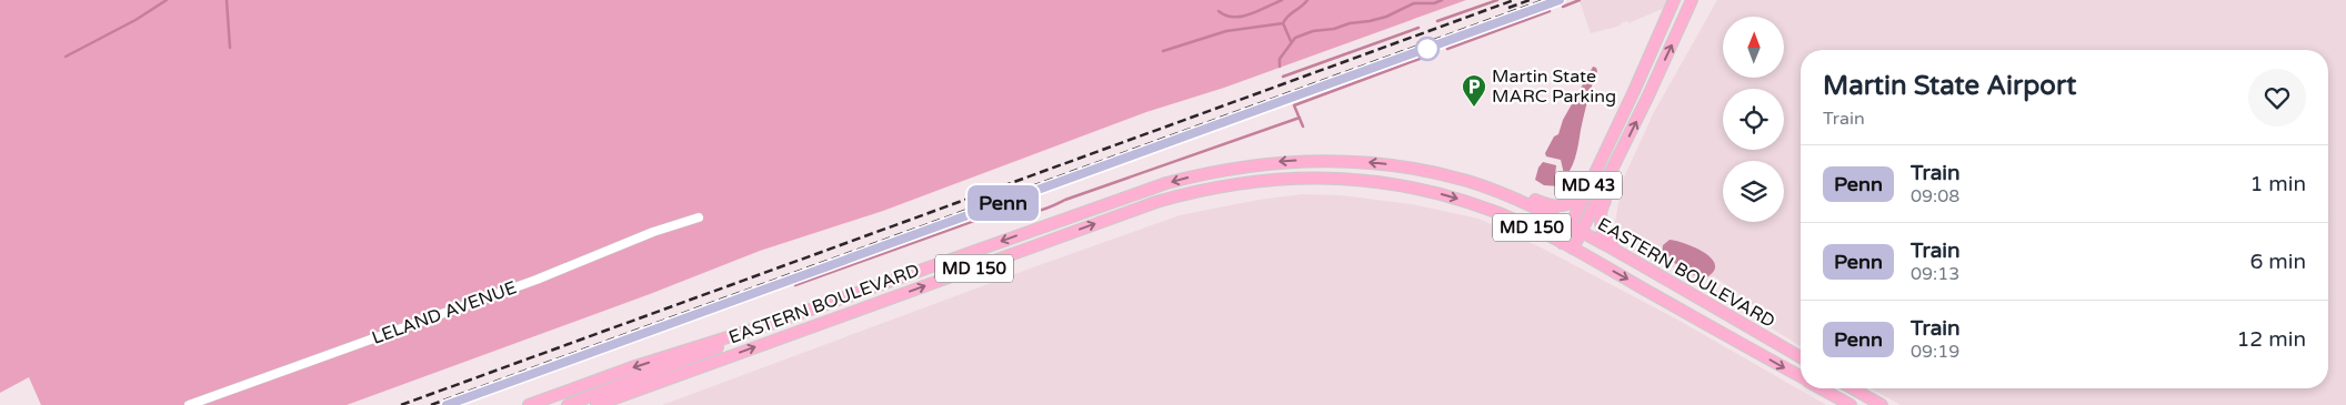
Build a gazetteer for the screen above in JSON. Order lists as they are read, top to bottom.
{
  "streets": {
    "main road": ["MD 43", "MD 150", "EASTERN BOULEVARD"],
    "street": ["LELAND AVENUE"]
  },
  "crossings": [
    ["MD 43", "EASTERN BOULEVARD"]
  ],
  "places": {
    "parking": ["Martin State MARC Parking"]
  },
  "north": "top",
  "page": {
    "on_map": "Penn",
    "heading": ["Martin State Airport", "Train"],
    "list": [
      {
        "mark": "Penn",
        "name": "Train",
        "note": "09:08",
        "value": "1 min"
      },
      {
        "mark": "Penn",
        "name": "Train",
        "note": "09:13",
        "value": "6 min"
      },
      {
        "mark": "Penn",
        "name": "Train",
        "note": "09:19",
        "value": "12 min"
      }
    ]
  }
}
